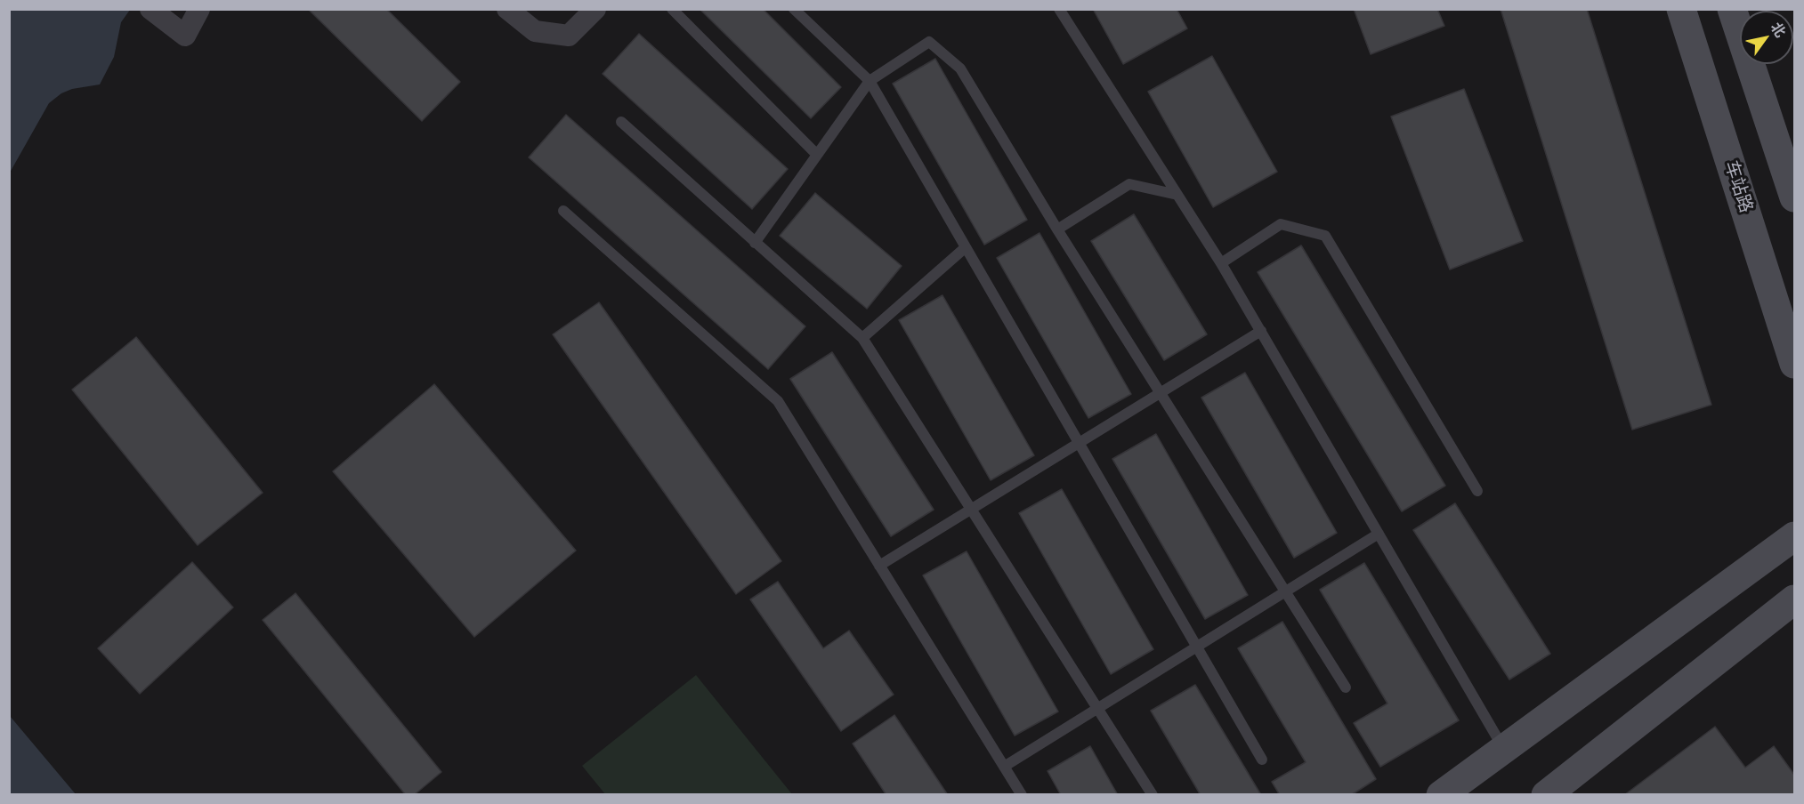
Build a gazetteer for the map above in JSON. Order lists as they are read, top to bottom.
{
  "streets": {
    "street": ["车站路"]
  },
  "north": "top right"
}
